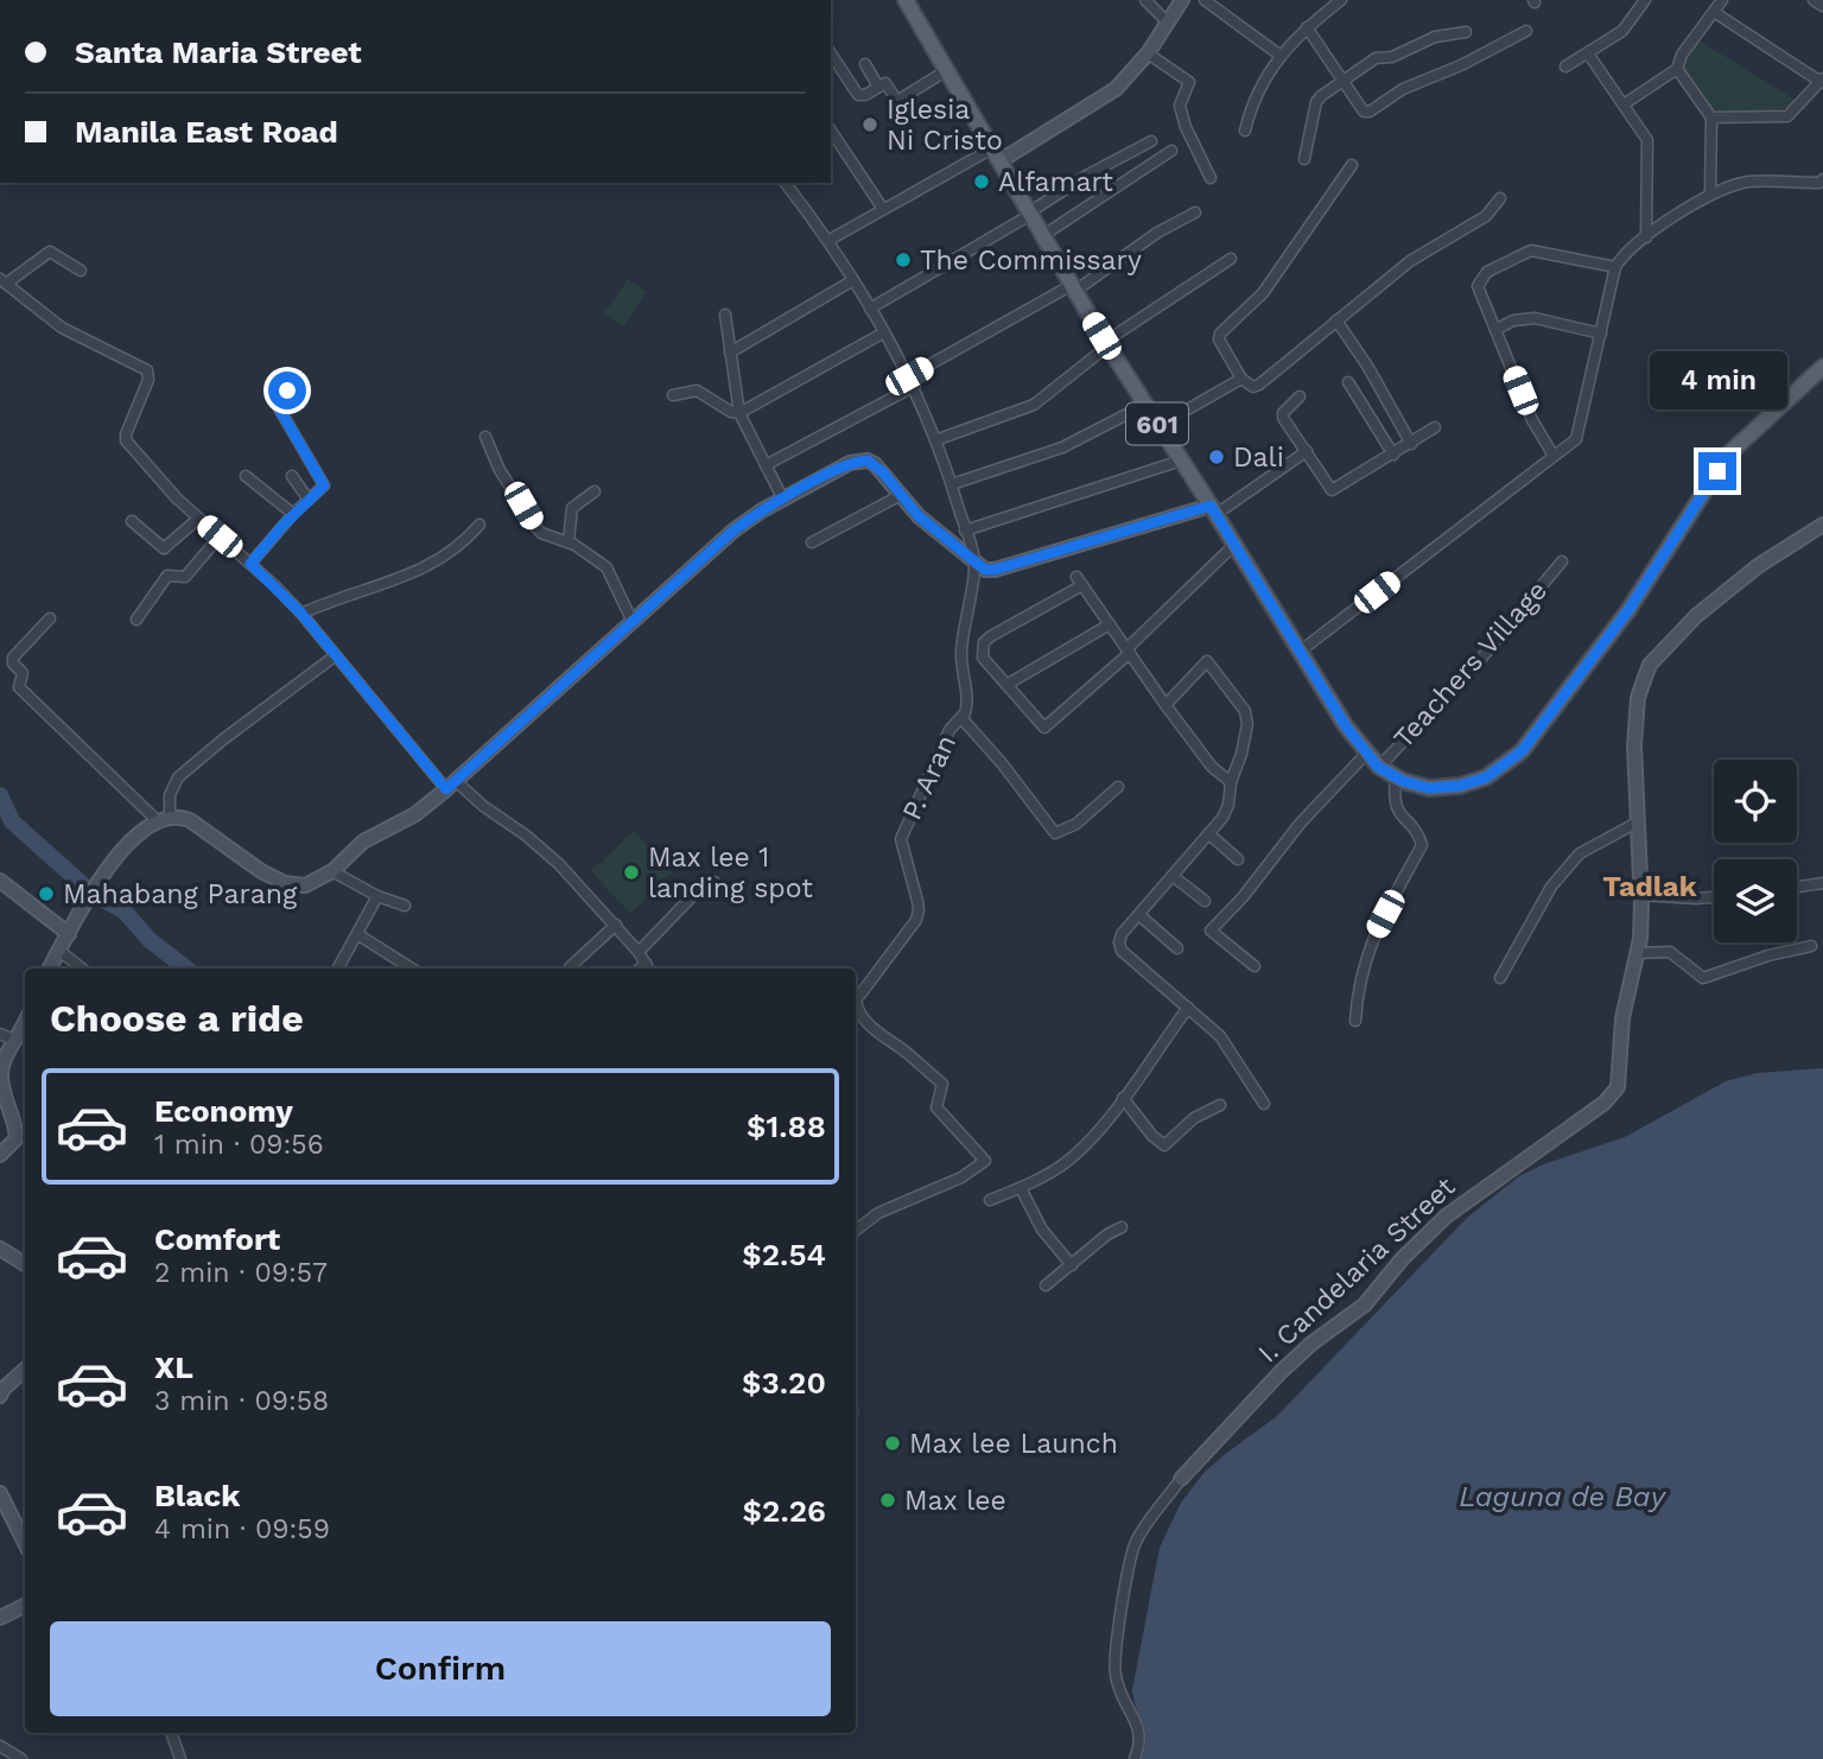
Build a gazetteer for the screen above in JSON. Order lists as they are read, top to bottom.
{
  "streets": {
    "main road": ["601"],
    "street": ["Teachers Village", "P. Aran", "I. Candelaria Street"]
  },
  "crossings": [
    ["601", "Teachers Village"]
  ],
  "districts": ["Tadlak"],
  "water": ["Laguna de Bay"],
  "places": [
    "Iglesia Ni Cristo",
    "Alfamart",
    "The Commissary",
    "Dali",
    "Max lee 1 landing spot",
    "Mahabang Parang",
    "Max lee Launch",
    "Max lee"
  ],
  "page": {
    "banner": ["Santa Maria Street", "Manila East Road"],
    "bubble": "4 min",
    "heading": "Choose a ride",
    "list": [
      {
        "name": "Economy",
        "note": "1 min · 09:56",
        "value": "$1.88"
      },
      {
        "name": "Comfort",
        "note": "2 min · 09:57",
        "value": "$2.54"
      },
      {
        "name": "XL",
        "note": "3 min · 09:58",
        "value": "$3.20"
      },
      {
        "name": "Black",
        "note": "4 min · 09:59",
        "value": "$2.26"
      }
    ],
    "buttons": "Confirm"
  }
}
